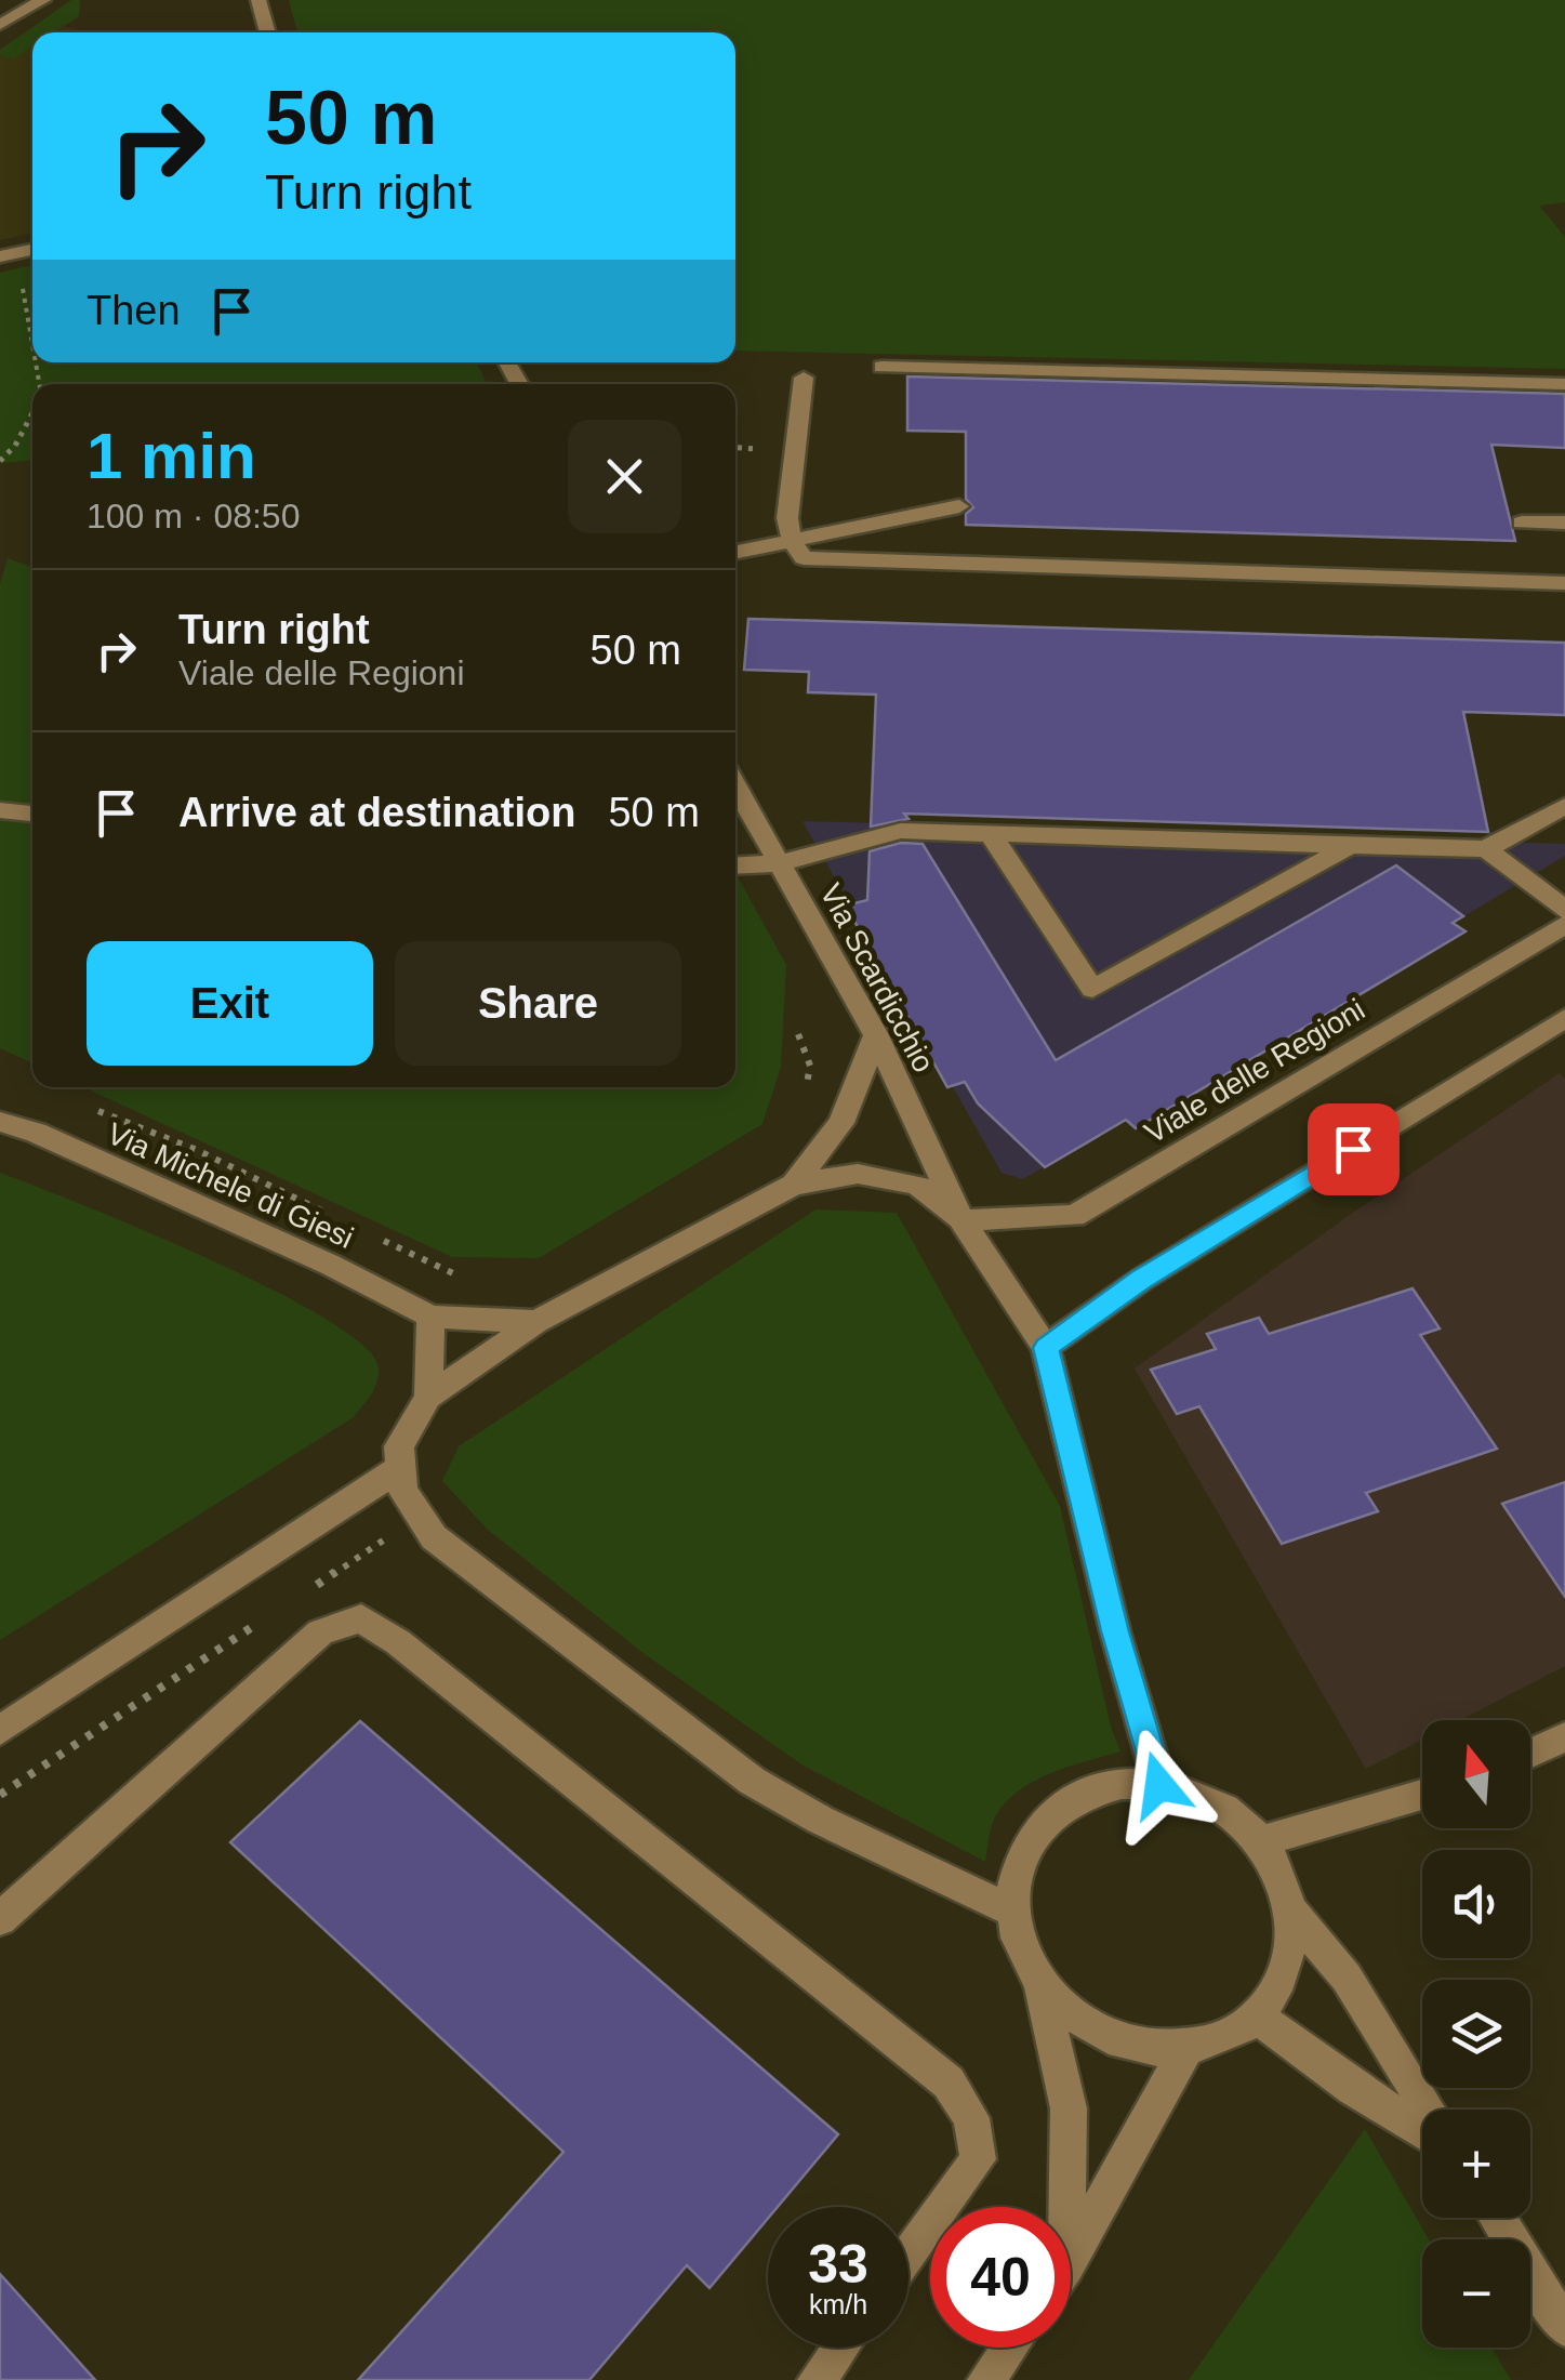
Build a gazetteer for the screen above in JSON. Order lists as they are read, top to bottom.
{
  "streets": {
    "street": ["Via Scardicchio", "Viale delle Regioni", "Via Michele di Giesi"]
  },
  "crossings": [
    ["Via Scardicchio", "Viale delle Regioni"]
  ],
  "north": "top",
  "page": {
    "turn": ["50 m", "Turn right"],
    "then": "Then",
    "heading": ["1 min", "100 m · 08:50"],
    "list": [
      {
        "name": "Turn right",
        "note": "Viale delle Regioni",
        "value": "50 m"
      },
      {
        "name": "Arrive at destination",
        "value": "50 m"
      }
    ],
    "buttons": ["Exit", "Share"],
    "map_buttons": ["+", "−"],
    "speed": "33 km/h",
    "limit": "40"
  }
}
